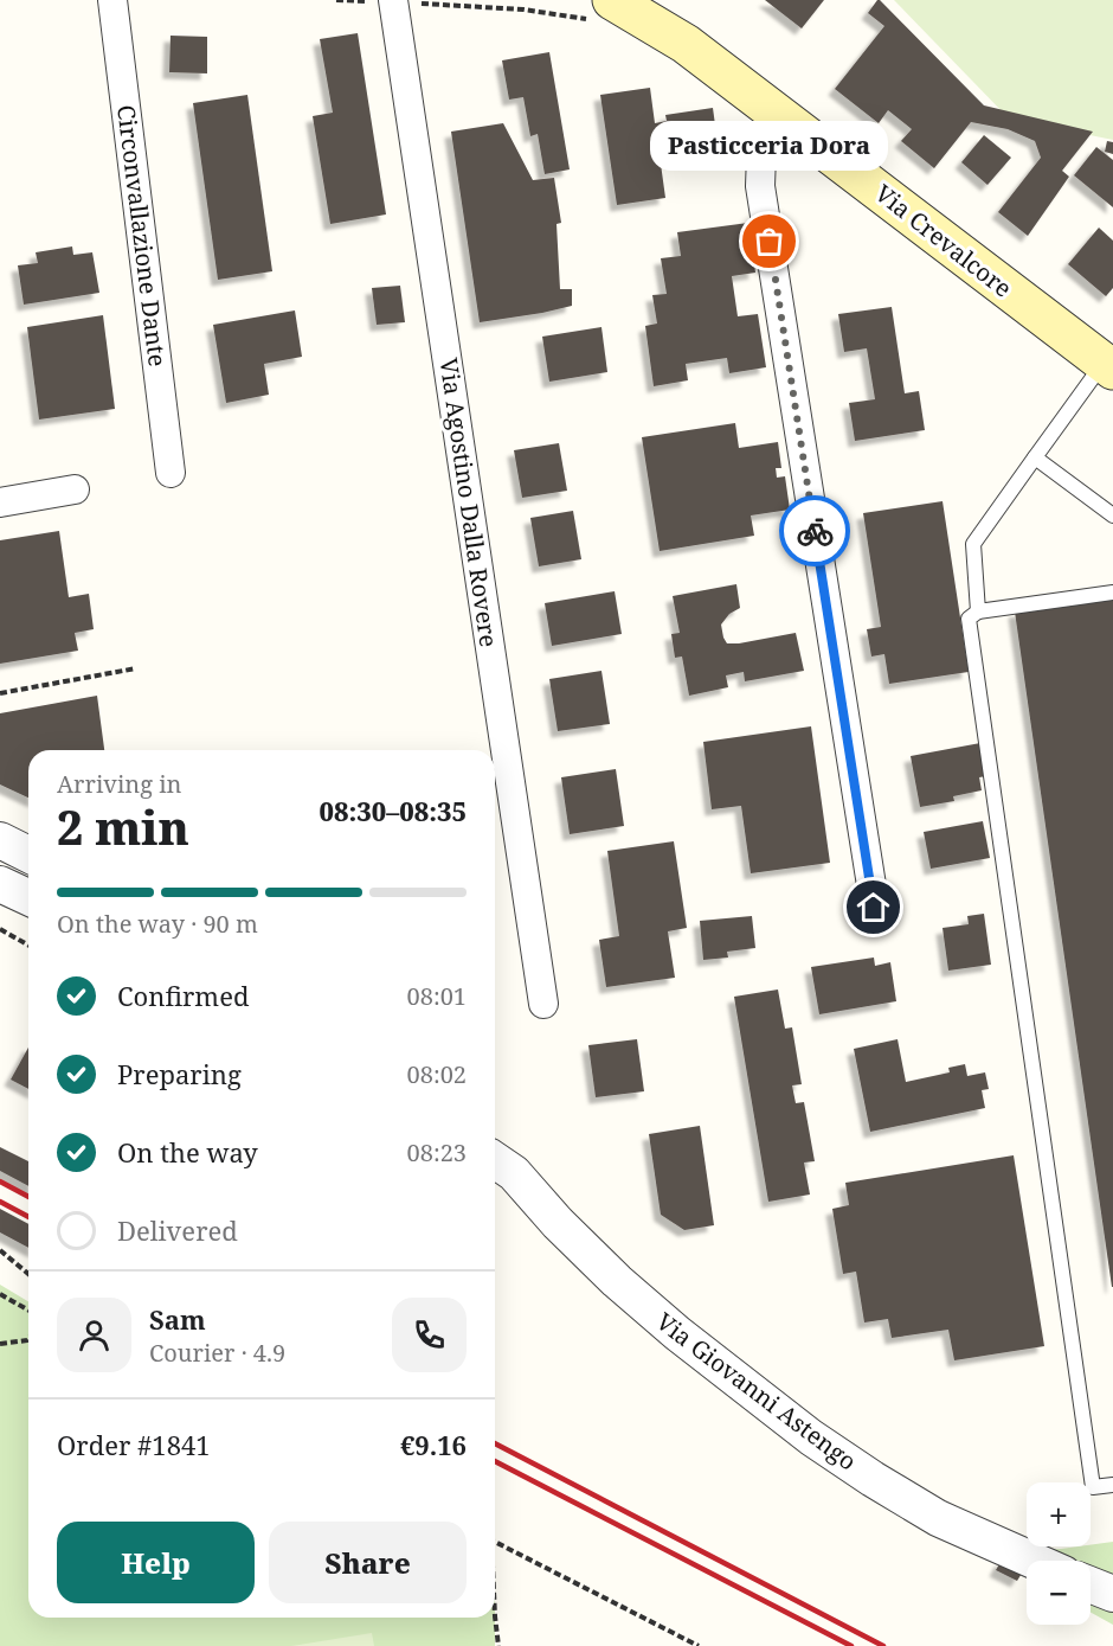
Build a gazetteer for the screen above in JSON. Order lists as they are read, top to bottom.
{
  "streets": {
    "main road": ["Via Crevalcore"],
    "street": ["Circonvallazione Dante", "Via Agostino Dalla Rovere", "Via Giovanni Astengo"]
  },
  "places": ["Pasticceria Dora"],
  "page": {
    "bubble": "Pasticceria Dora",
    "heading": ["2 min", "Arriving in", "08:30–08:35"],
    "panel": [
      "Sam",
      "Courier · 4.9",
      "Order #1841",
      "€9.16"
    ],
    "bar": "On the way · 90 m",
    "list": [
      ["Confirmed", "08:01"],
      ["Preparing", "08:02"],
      ["On the way", "08:23"],
      "Delivered"
    ],
    "map_buttons": ["+", "−"],
    "buttons": ["Help", "Share"]
  }
}
